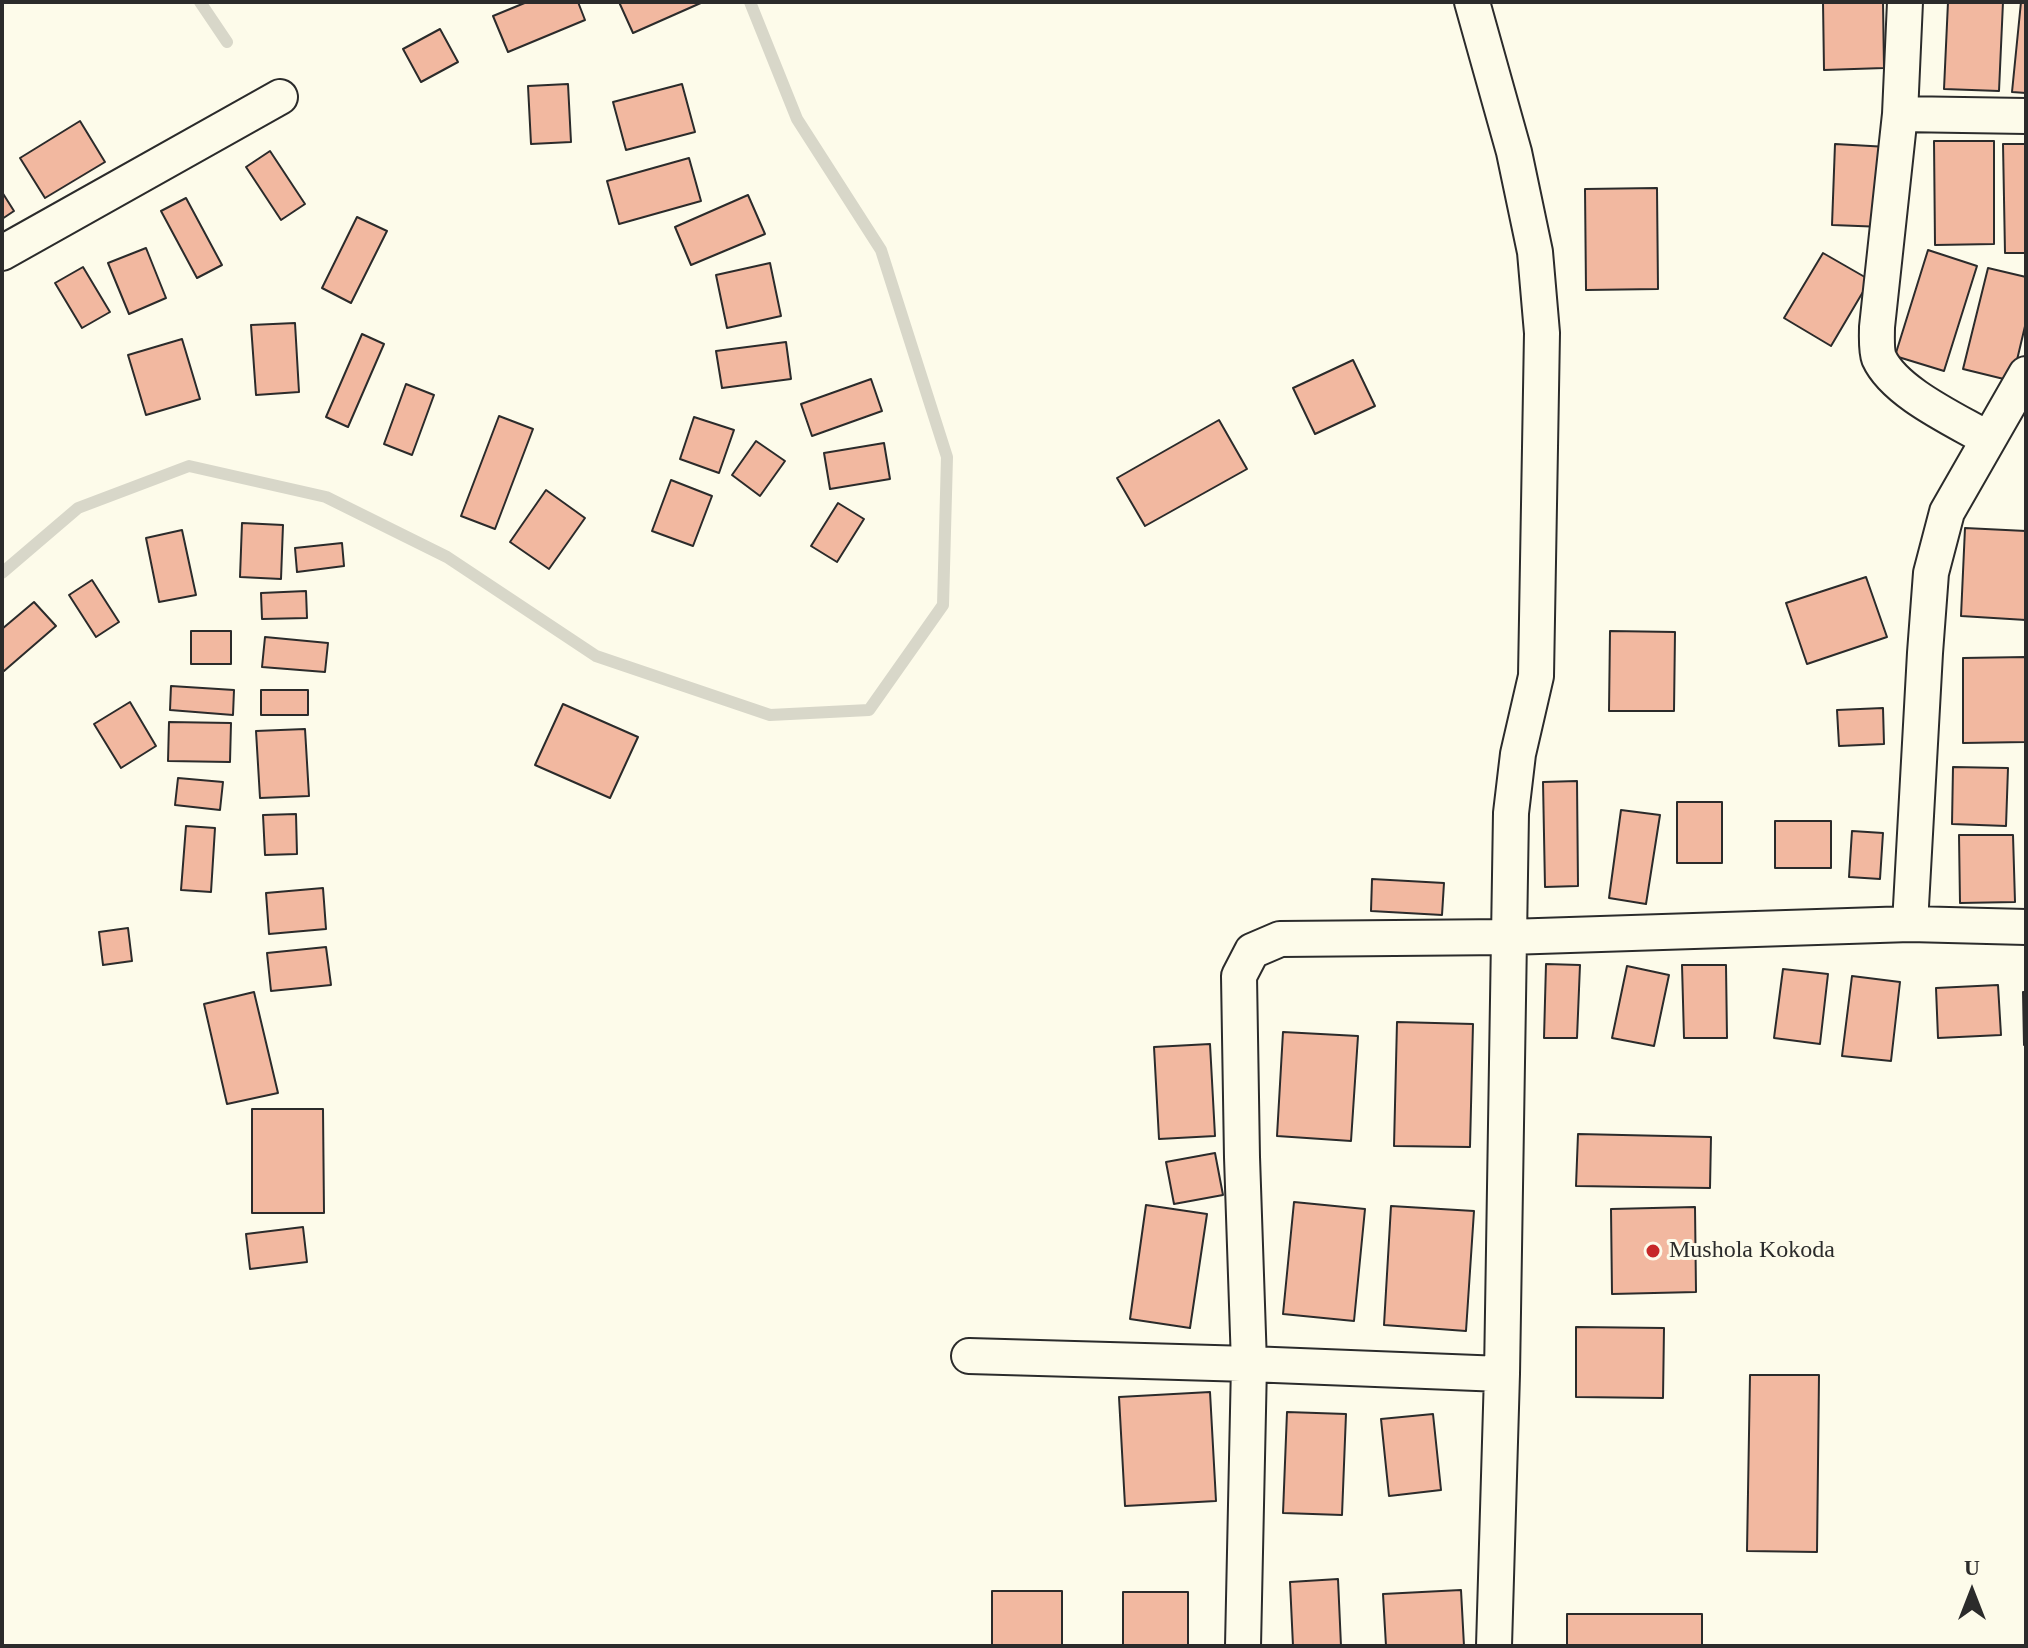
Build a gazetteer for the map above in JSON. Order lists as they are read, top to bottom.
{
  "places": ["Mushola Kokoda"],
  "north": "top"
}
